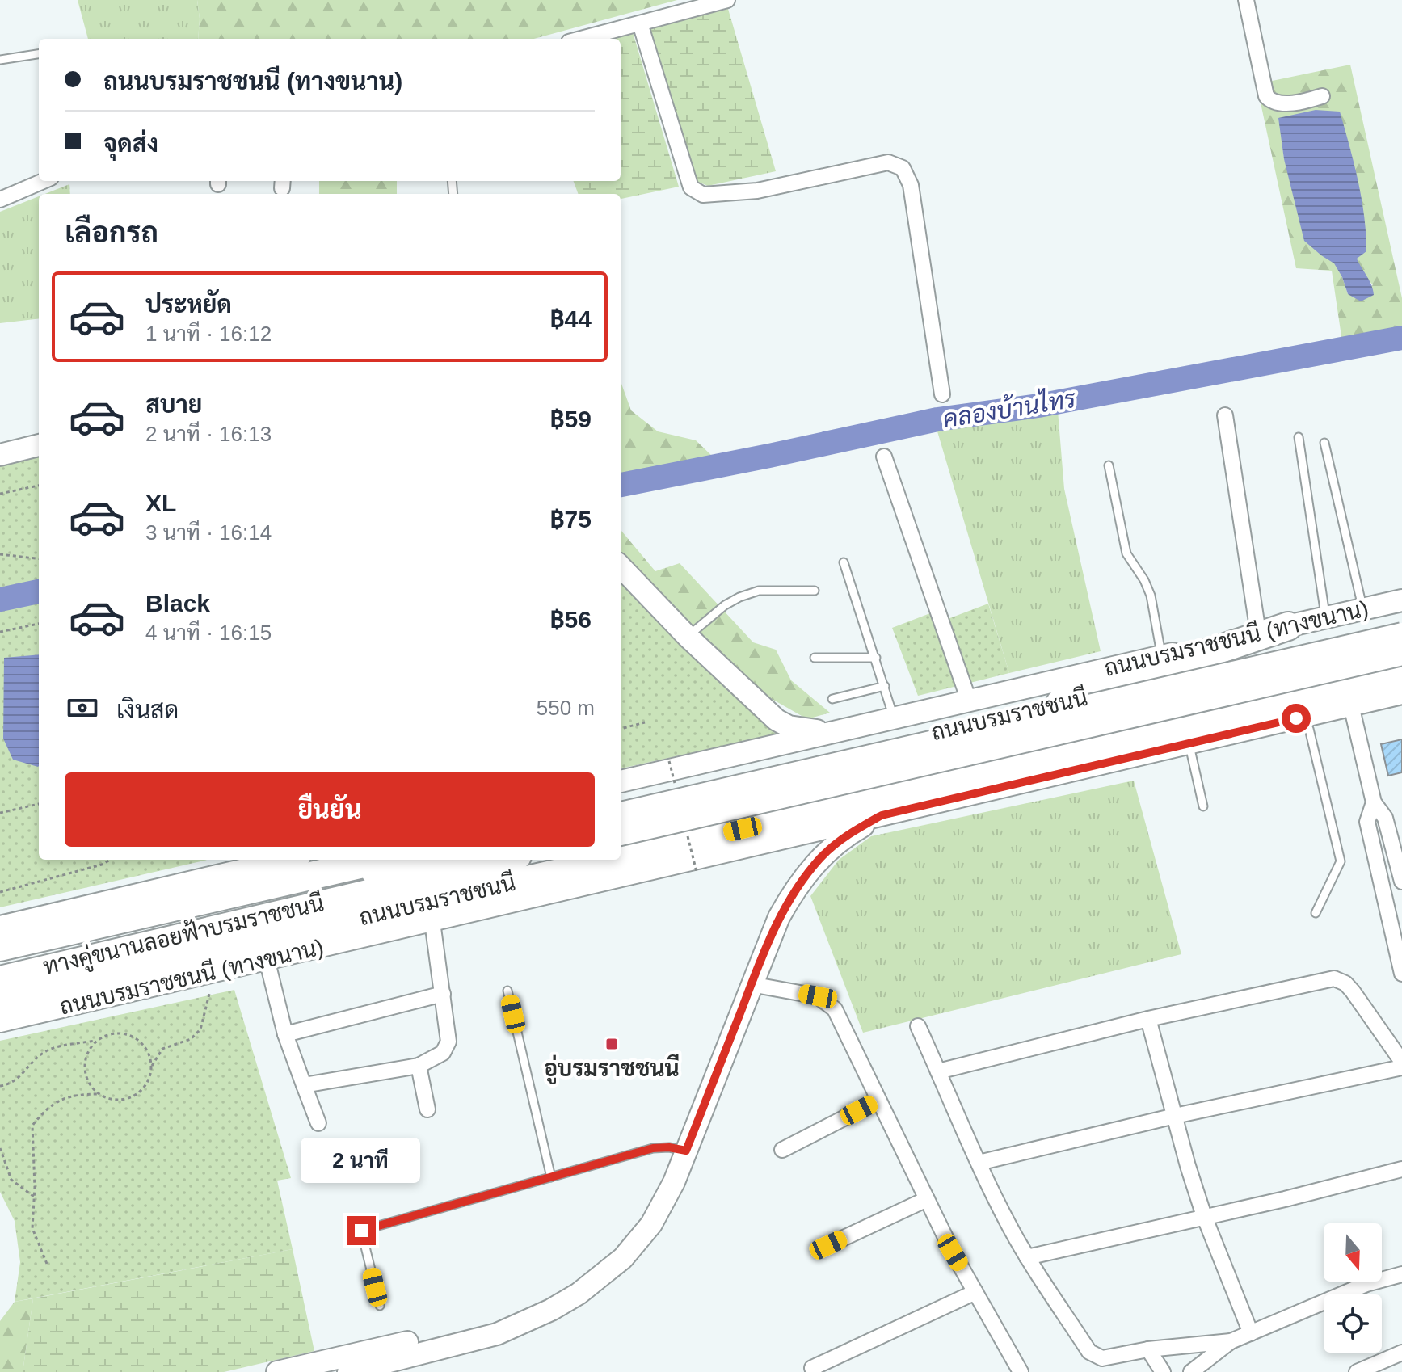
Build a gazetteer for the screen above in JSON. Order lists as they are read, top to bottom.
{
  "streets": {
    "highway": ["ถนนบรมราชชนนี"],
    "main road": ["ถนนบรมราชชนนี (ทางขนาน)", "ทางคู่ขนานลอยฟ้าบรมราชชนนี"]
  },
  "water": ["คลองบ้านไทร"],
  "places": {
    "transit": ["อู่บรมราชชนนี"]
  },
  "north": "bottom",
  "page": {
    "banner": ["ถนนบรมราชชนนี (ทางขนาน)", "จุดส่ง"],
    "heading": "เลือกรถ",
    "list": [
      {
        "name": "ประหยัด",
        "note": "1 นาที · 16:12",
        "value": "฿44"
      },
      {
        "name": "สบาย",
        "note": "2 นาที · 16:13",
        "value": "฿59"
      },
      {
        "name": "XL",
        "note": "3 นาที · 16:14",
        "value": "฿75"
      },
      {
        "name": "Black",
        "note": "4 นาที · 16:15",
        "value": "฿56"
      }
    ],
    "pay": ["เงินสด", "550 m"],
    "buttons": "ยืนยัน",
    "bubble": "2 นาที"
  }
}
